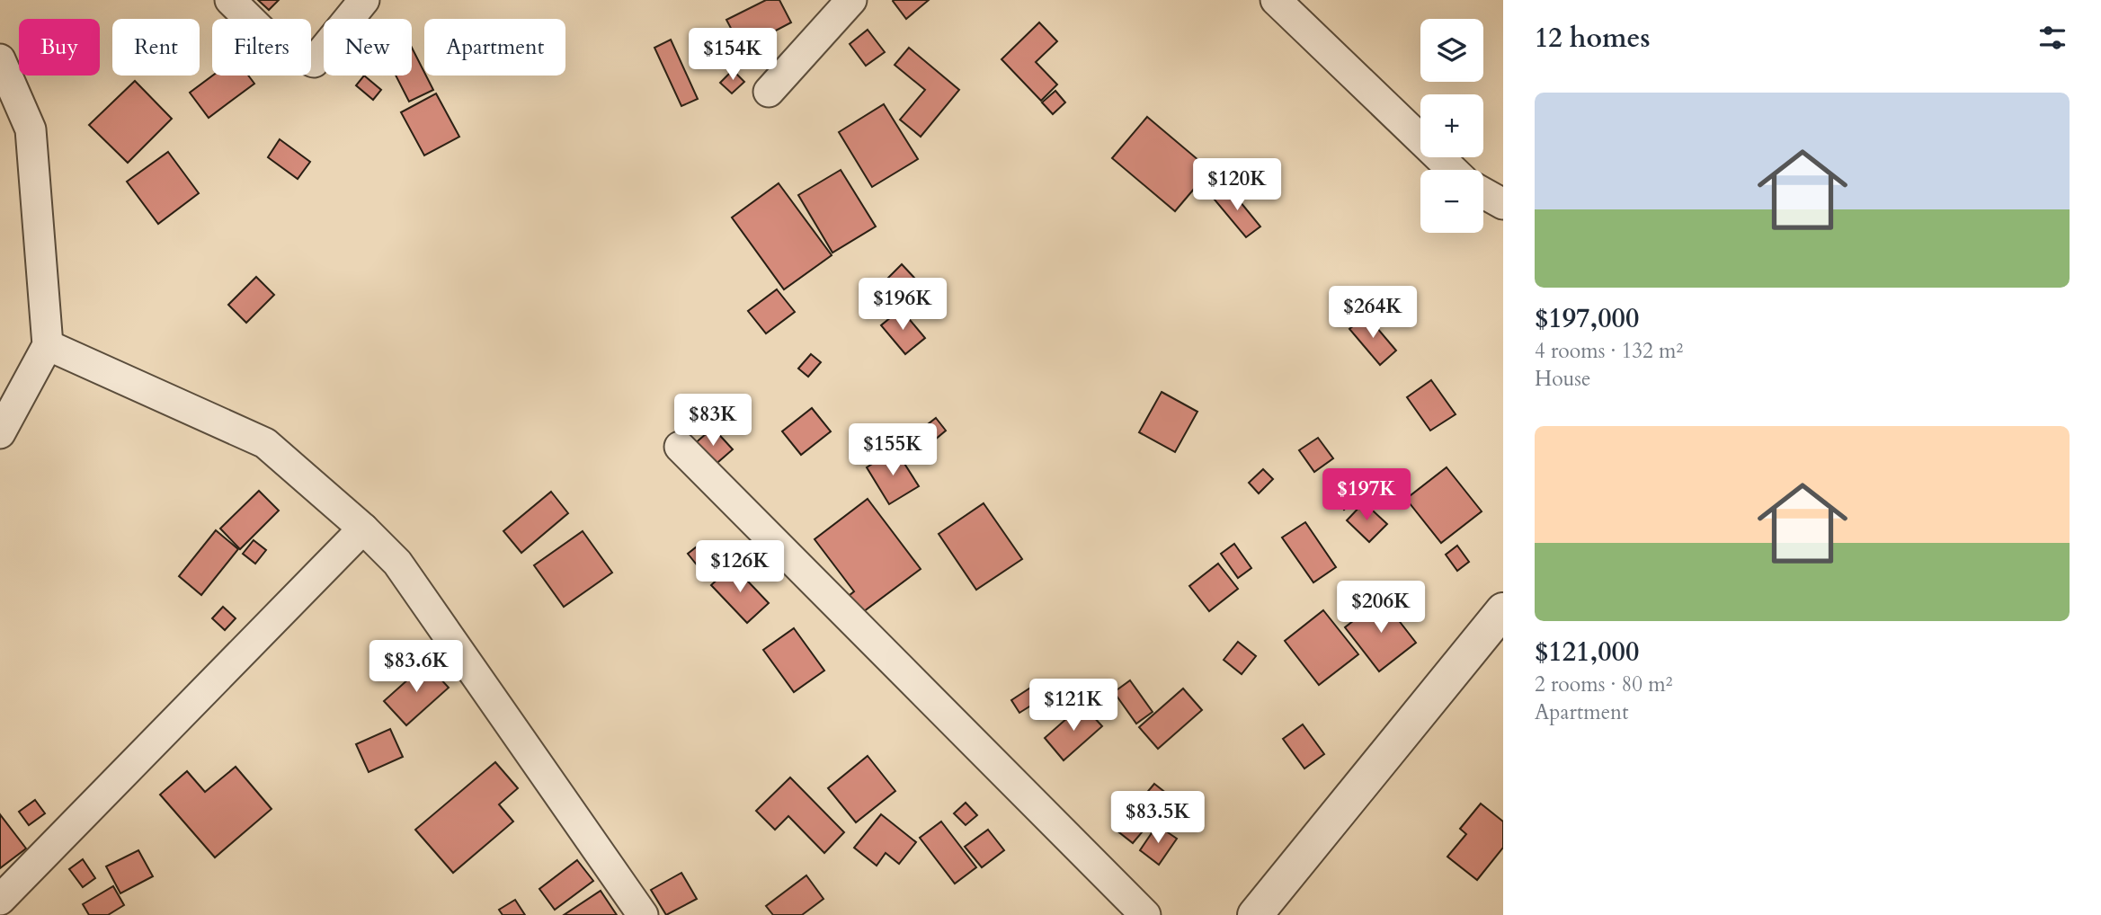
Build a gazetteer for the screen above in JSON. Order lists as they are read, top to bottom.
{
  "page": {
    "heading": "12 homes",
    "map_buttons": ["+", "−"],
    "chip": [
      "Buy",
      "Rent",
      "Filters",
      "New",
      "Apartment"
    ],
    "price": [
      "$154K",
      "$120K",
      "$196K",
      "$264K",
      "$83K",
      "$155K",
      "$197K",
      "$126K",
      "$206K",
      "$83.6K",
      "$121K",
      "$83.5K"
    ],
    "list": [
      {
        "name": "$197,000",
        "note": "4 rooms · 132 m² · House"
      },
      {
        "name": "$121,000",
        "note": "2 rooms · 80 m² · Apartment"
      }
    ]
  }
}
